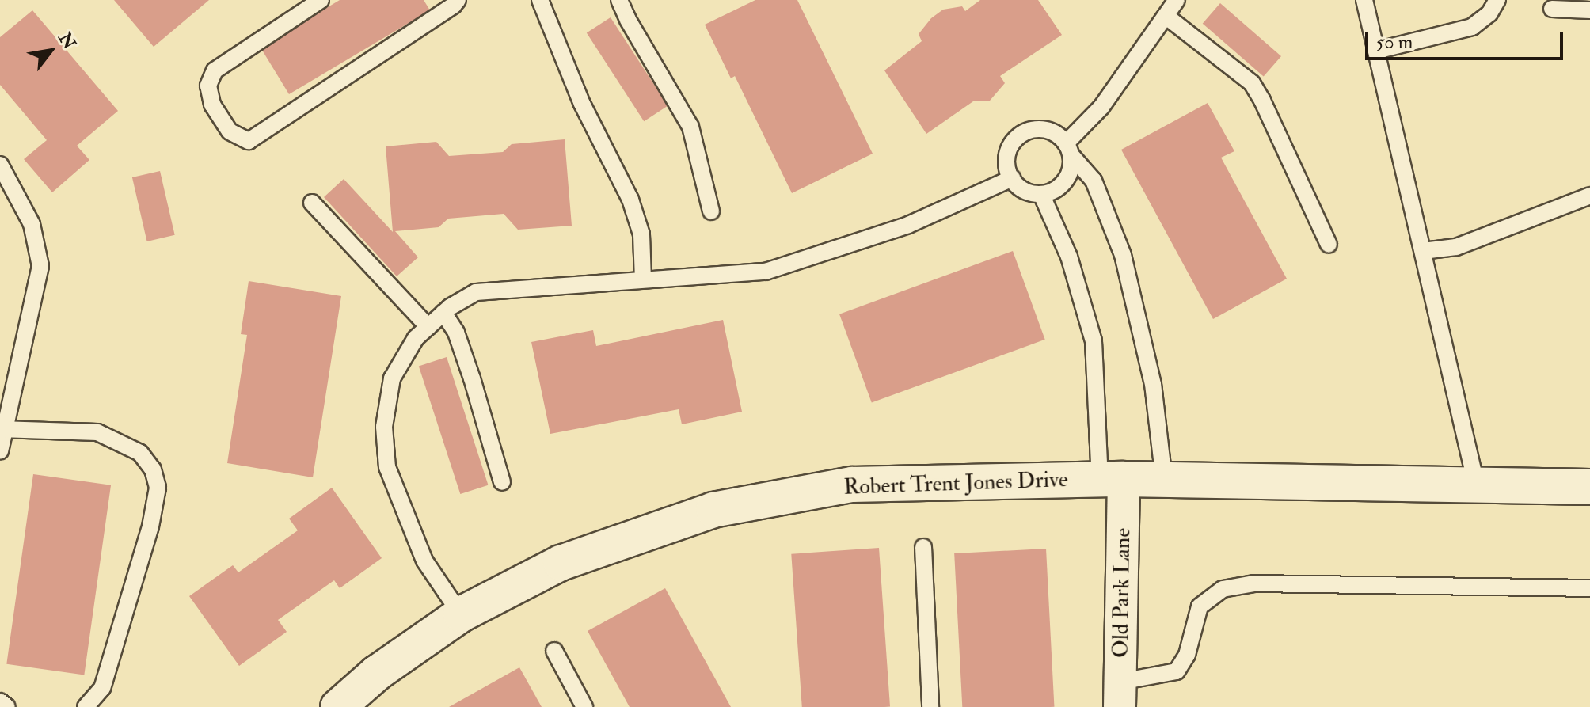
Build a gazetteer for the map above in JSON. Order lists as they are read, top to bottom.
{
  "streets": {
    "street": ["Robert Trent Jones Drive", "Old Park Lane"]
  },
  "crossings": [
    ["Robert Trent Jones Drive", "Old Park Lane"]
  ],
  "scale_bar": "50 m",
  "north": "top right"
}
